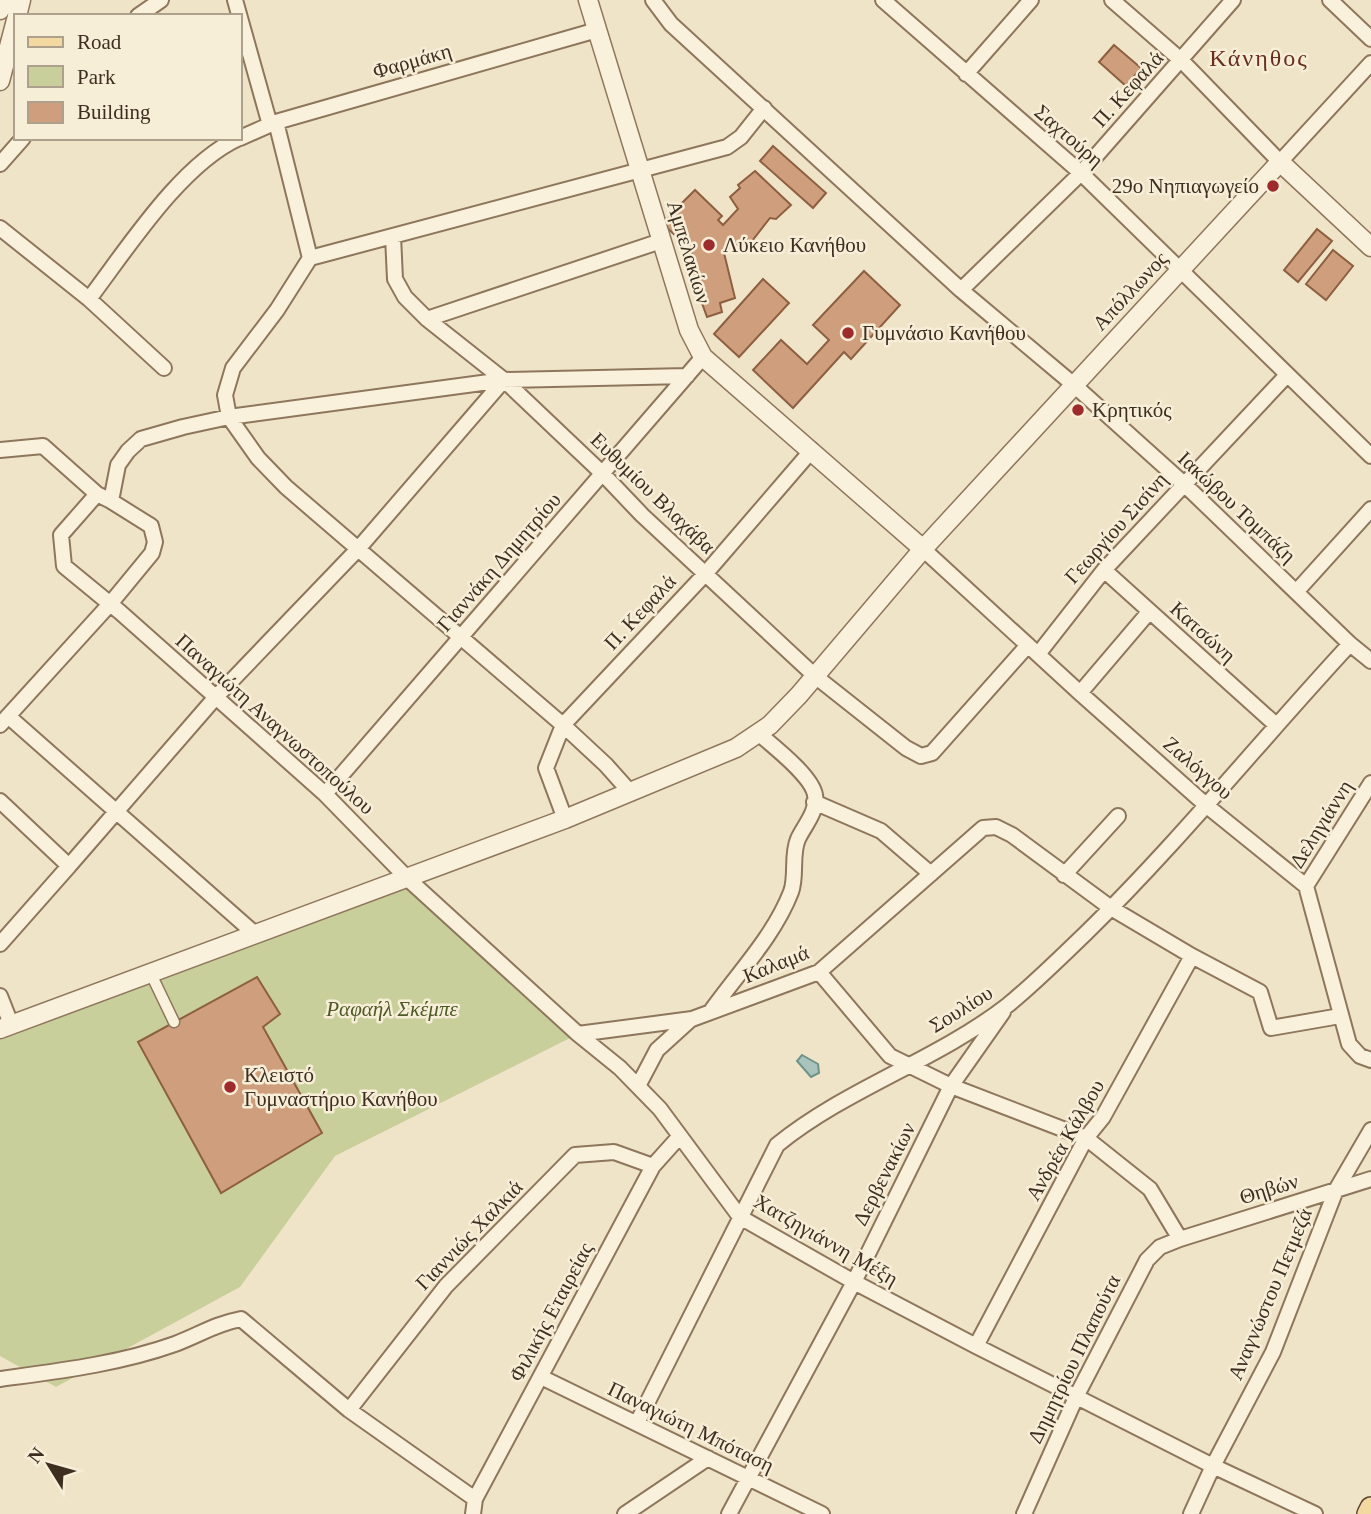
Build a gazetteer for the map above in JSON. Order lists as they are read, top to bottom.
{
  "streets": {
    "street": [
      "Φαρμάκη",
      "Π. Κεφαλά",
      "Σαχτούρη",
      "Αμπελακίων",
      "Απόλλωνος",
      "Ευθυμίου Βλαχάβα",
      "Ιακώβου Τομπάζη",
      "Γεωργίου Σισίνη",
      "Γιαννάκη Δημητρίου",
      "Κατσώνη",
      "Παναγιώτη Αναγνωστοπούλου",
      "Ζαλόγγου",
      "Δεληγιάννη",
      "Καλαμά",
      "Σουλίου",
      "Ανδρέα Κάλβου",
      "Δερβενακίων",
      "Θηβών",
      "Γιαννιώς Χαλκιά",
      "Χατζηγιάννη Μέξη",
      "Αναγνώστου Πετμεζά",
      "Φιλικής Εταιρείας",
      "Δημητρίου Πλαπούτα",
      "Παναγιώτη Μπόταση"
    ]
  },
  "crossings": [
    ["Φαρμάκη", "Αμπελακίων"],
    ["Π. Κεφαλά", "Σαχτούρη"],
    ["Π. Κεφαλά", "Αμπελακίων"],
    ["Π. Κεφαλά", "Απόλλωνος"],
    ["Π. Κεφαλά", "Ευθυμίου Βλαχάβα"],
    ["Π. Κεφαλά", "Ιακώβου Τομπάζη"],
    ["Σαχτούρη", "Απόλλωνος"],
    ["Σαχτούρη", "Γεωργίου Σισίνη"],
    ["Αμπελακίων", "Απόλλωνος"],
    ["Αμπελακίων", "Γιαννάκη Δημητρίου"],
    ["Αμπελακίων", "Ζαλόγγου"],
    ["Απόλλωνος", "Ευθυμίου Βλαχάβα"],
    ["Απόλλωνος", "Ιακώβου Τομπάζη"],
    ["Απόλλωνος", "Παναγιώτη Αναγνωστοπούλου"],
    ["Απόλλωνος", "Ζαλόγγου"],
    ["Απόλλωνος", "Χατζηγιάννη Μέξη"],
    ["Ευθυμίου Βλαχάβα", "Γεωργίου Σισίνη"],
    ["Ευθυμίου Βλαχάβα", "Γιαννάκη Δημητρίου"],
    ["Ιακώβου Τομπάζη", "Γεωργίου Σισίνη"],
    ["Ιακώβου Τομπάζη", "Σουλίου"],
    ["Γεωργίου Σισίνη", "Κατσώνη"],
    ["Γεωργίου Σισίνη", "Ζαλόγγου"],
    ["Γιαννάκη Δημητρίου", "Παναγιώτη Αναγνωστοπούλου"],
    ["Κατσώνη", "Σουλίου"],
    ["Παναγιώτη Αναγνωστοπούλου", "Χατζηγιάννη Μέξη"],
    ["Ζαλόγγου", "Δεληγιάννη"],
    ["Ζαλόγγου", "Σουλίου"],
    ["Καλαμά", "Χατζηγιάννη Μέξη"],
    ["Σουλίου", "Δερβενακίων"],
    ["Σουλίου", "Χατζηγιάννη Μέξη"],
    ["Σουλίου", "Παναγιώτη Μπόταση"],
    ["Ανδρέα Κάλβου", "Χατζηγιάννη Μέξη"],
    ["Δερβενακίων", "Χατζηγιάννη Μέξη"],
    ["Δερβενακίων", "Παναγιώτη Μπόταση"],
    ["Θηβών", "Αναγνώστου Πετμεζά"],
    ["Θηβών", "Δημητρίου Πλαπούτα"],
    ["Γιαννιώς Χαλκιά", "Φιλικής Εταιρείας"],
    ["Χατζηγιάννη Μέξη", "Αναγνώστου Πετμεζά"],
    ["Χατζηγιάννη Μέξη", "Φιλικής Εταιρείας"],
    ["Χατζηγιάννη Μέξη", "Δημητρίου Πλαπούτα"],
    ["Φιλικής Εταιρείας", "Παναγιώτη Μπόταση"]
  ],
  "districts": ["Κάνηθος"],
  "parks": ["Ραφαήλ Σκέμπε"],
  "places": [
    "29ο Νηπιαγωγείο",
    "Λύκειο Κανήθου",
    "Γυμνάσιο Κανήθου",
    "Κρητικός",
    "Κλειστό Γυμναστήριο Κανήθου"
  ],
  "legend": ["Road", "Park", "Building"],
  "north": "top left"
}
